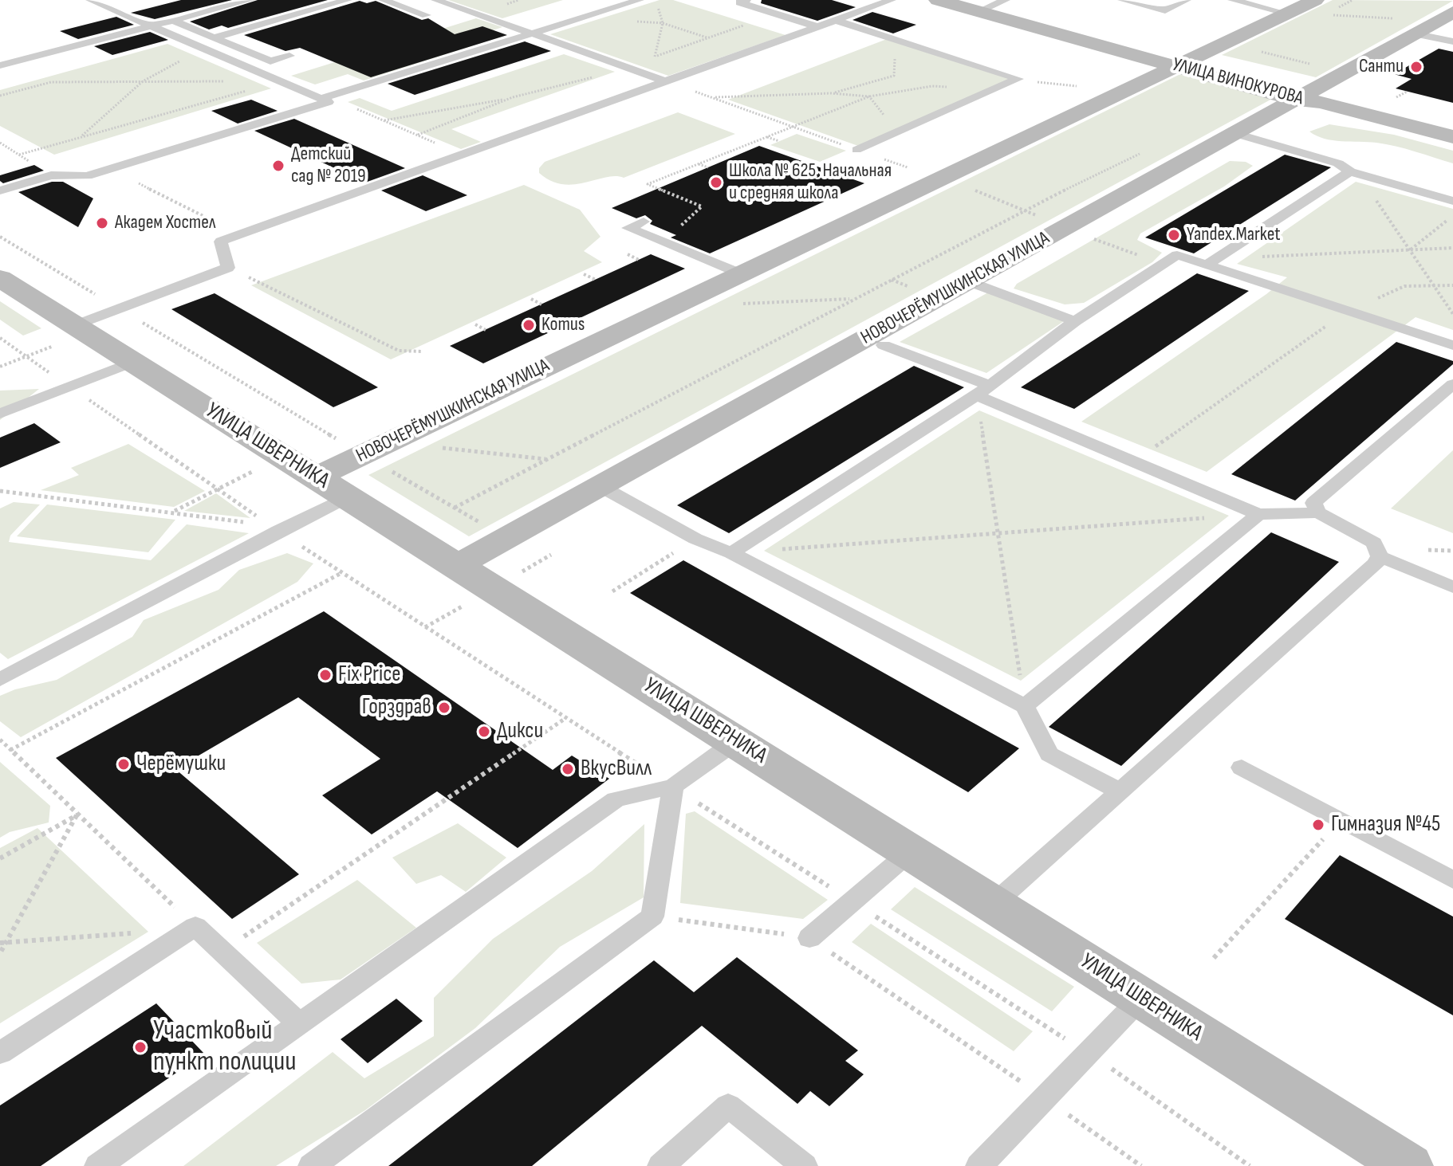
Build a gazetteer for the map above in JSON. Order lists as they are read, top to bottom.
{
  "streets": {
    "street": ["УЛИЦА ВИНОКУРОВА", "НОВОЧЕРЁМУШКИНСКАЯ УЛИЦА", "УЛИЦА ШВЕРНИКА"]
  },
  "crossings": [
    ["УЛИЦА ВИНОКУРОВА", "НОВОЧЕРЁМУШКИНСКАЯ УЛИЦА"],
    ["НОВОЧЕРЁМУШКИНСКАЯ УЛИЦА", "УЛИЦА ШВЕРНИКА"]
  ],
  "places": [
    "Санти",
    "Детский сад № 2019",
    "Школа № 625. Начальная и средняя школа",
    "Академ Хостел",
    "Yandex.Market",
    "Komus",
    "Fix Price",
    "Горздрав",
    "Дикси",
    "Черёмушки",
    "ВкусВилл",
    "Гимназия №45",
    "Участковый пункт полиции"
  ]
}
